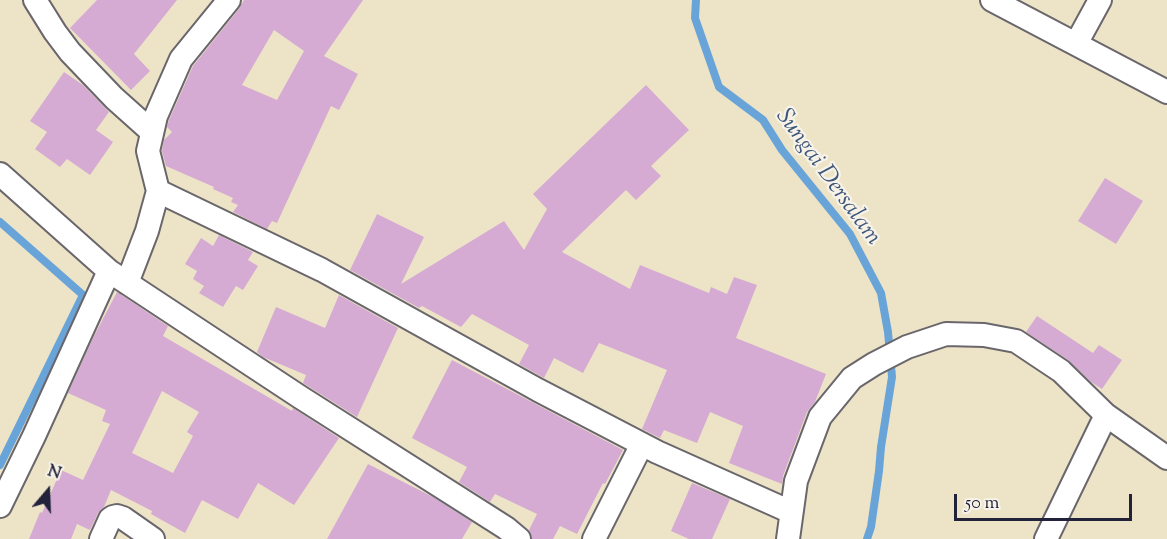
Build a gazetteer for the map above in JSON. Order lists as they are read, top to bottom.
{
  "water": ["Sungai Dersalam"],
  "scale_bar": "50 m",
  "north": "top"
}
